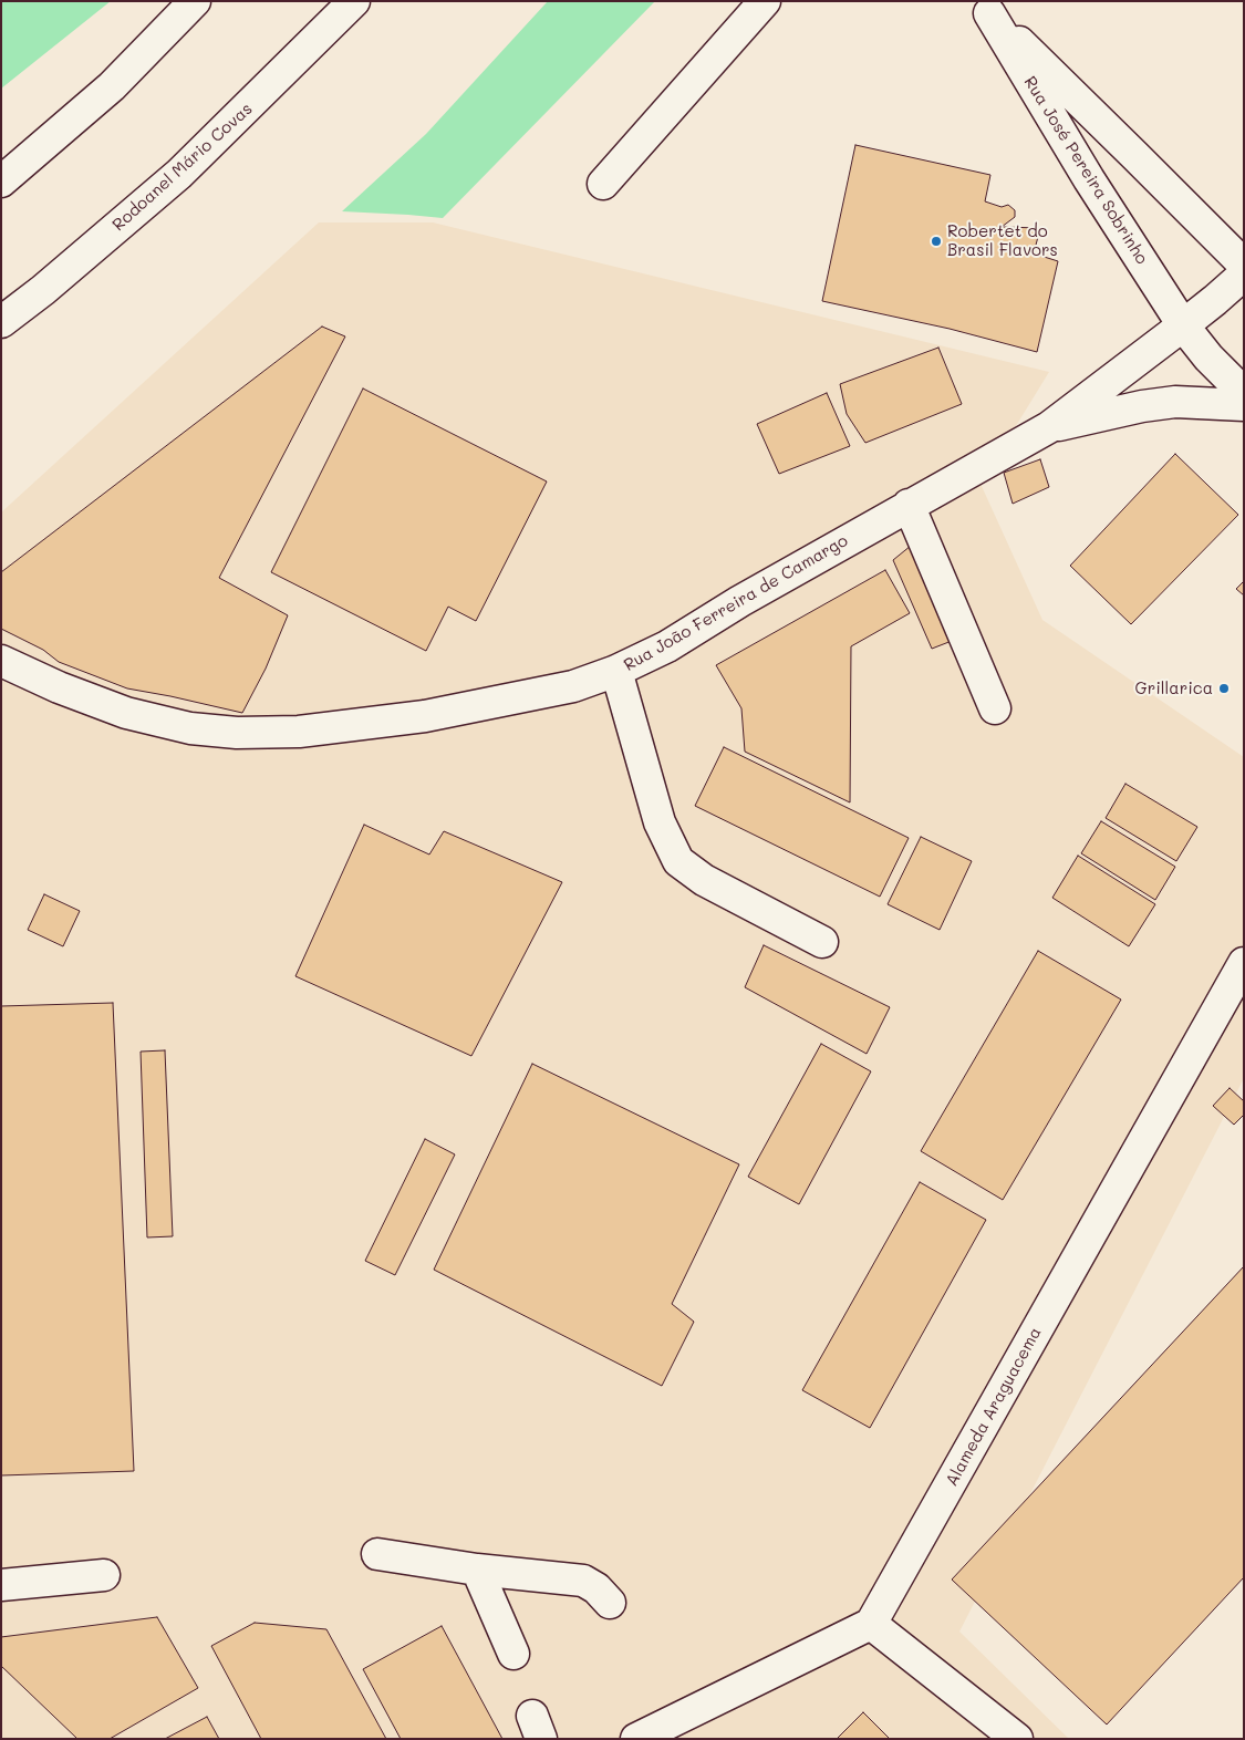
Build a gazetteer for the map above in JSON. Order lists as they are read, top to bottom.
{
  "streets": {
    "main road": [
      "Rodoanel Mário Covas",
      "Rua José Pereira Sobrinho",
      "Rua João Ferreira de Camargo",
      "Alameda Araguacema"
    ]
  },
  "crossings": [
    ["Rua José Pereira Sobrinho", "Rua João Ferreira de Camargo"]
  ],
  "places": ["Robertet do Brasil Flavors", "Grillarica"]
}
